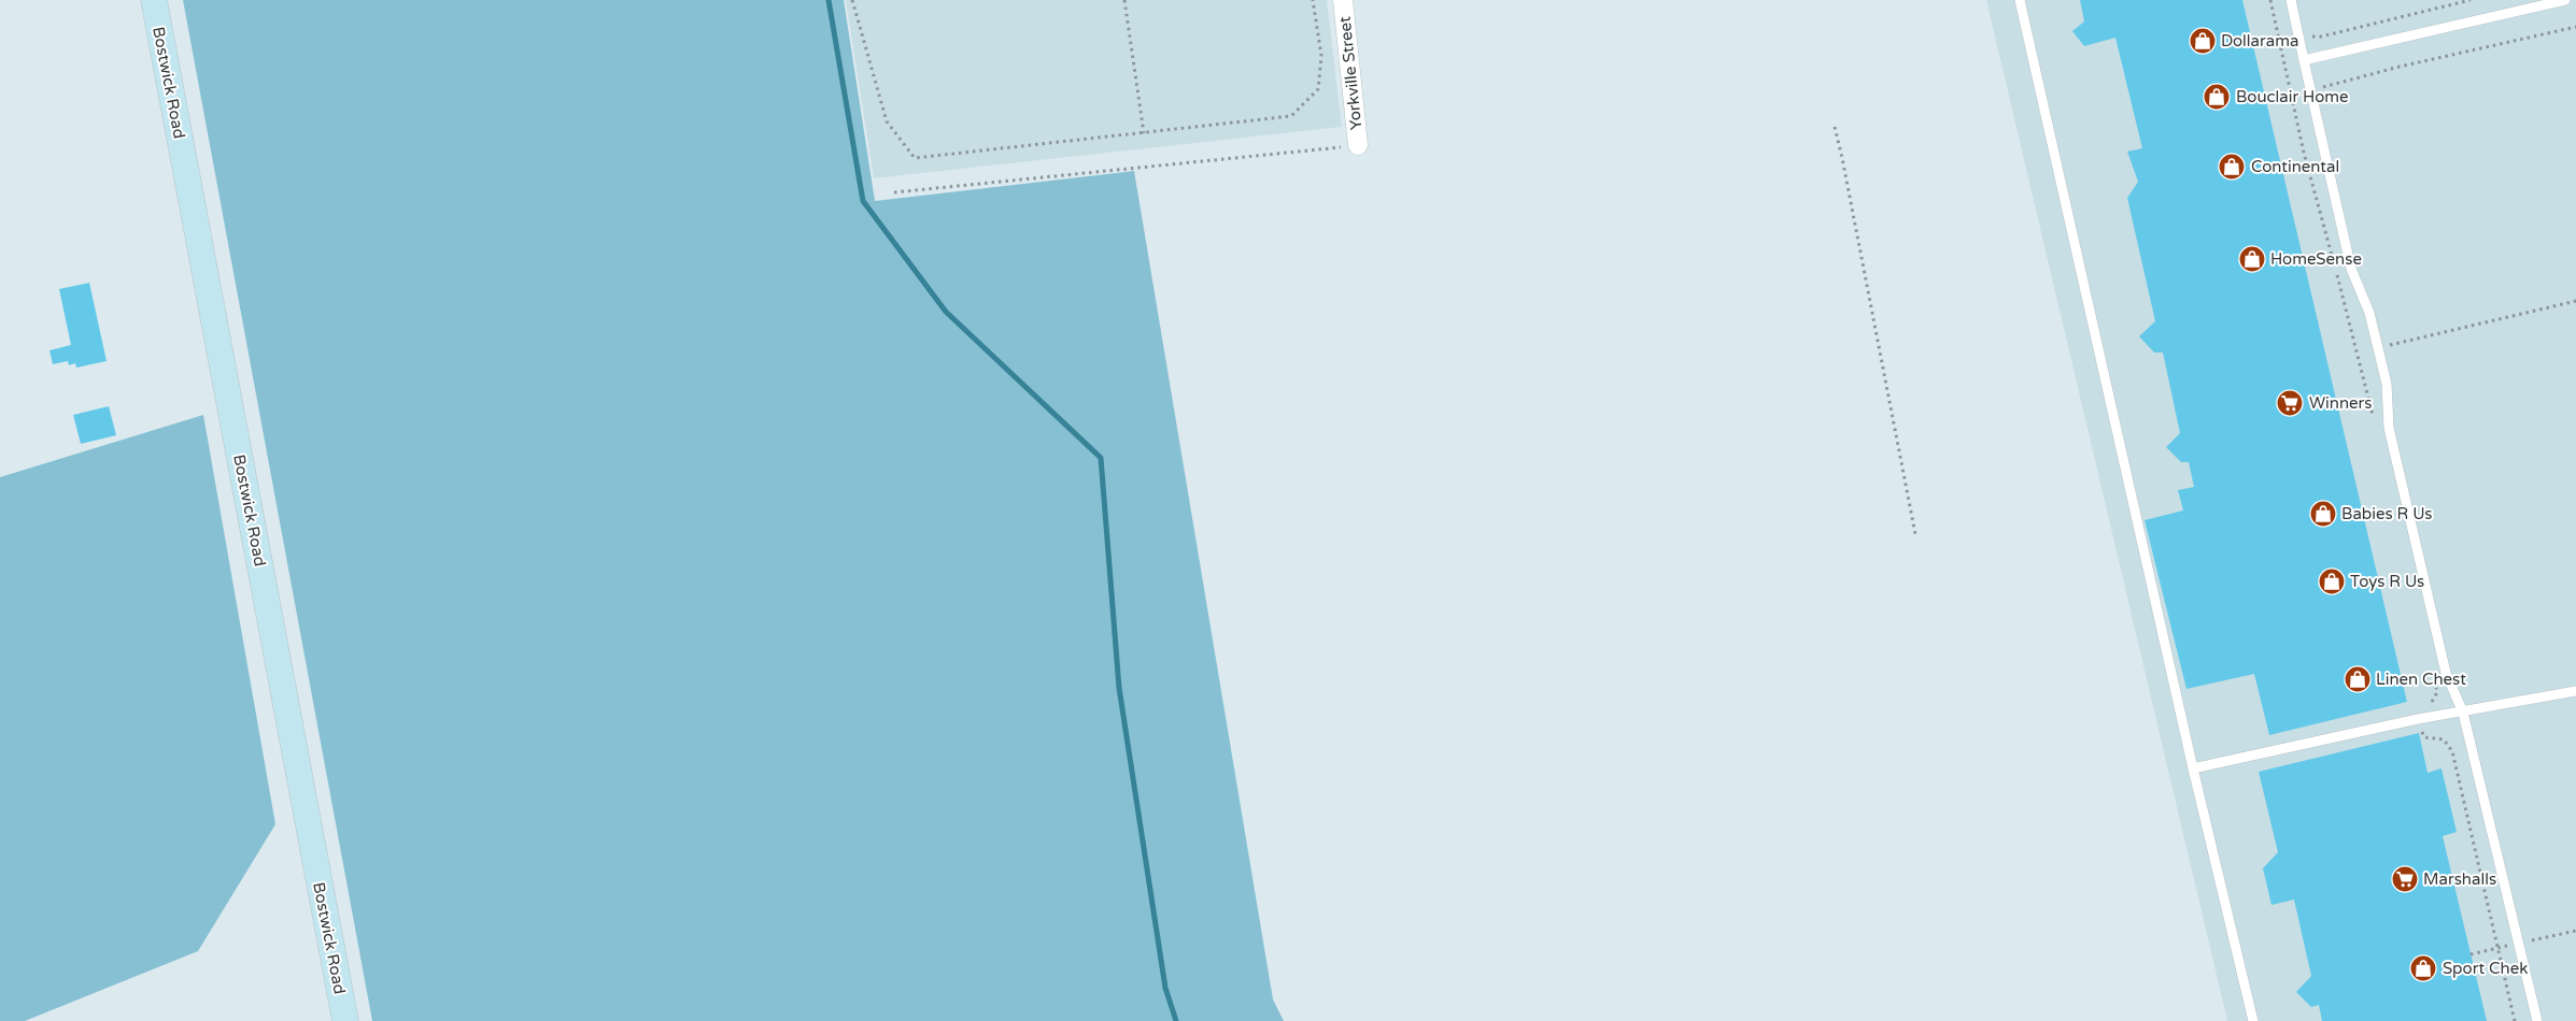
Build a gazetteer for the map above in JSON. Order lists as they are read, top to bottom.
{
  "streets": {
    "main road": ["Bostwick Road"],
    "street": ["Yorkville Street"]
  },
  "places": {
    "shop": [
      "Dollarama",
      "Bouclair Home",
      "Continental",
      "HomeSense",
      "Babies R Us",
      "Toys R Us",
      "Linen Chest",
      "Sport Chek"
    ],
    "supermarket": ["Winners", "Marshalls"]
  }
}
